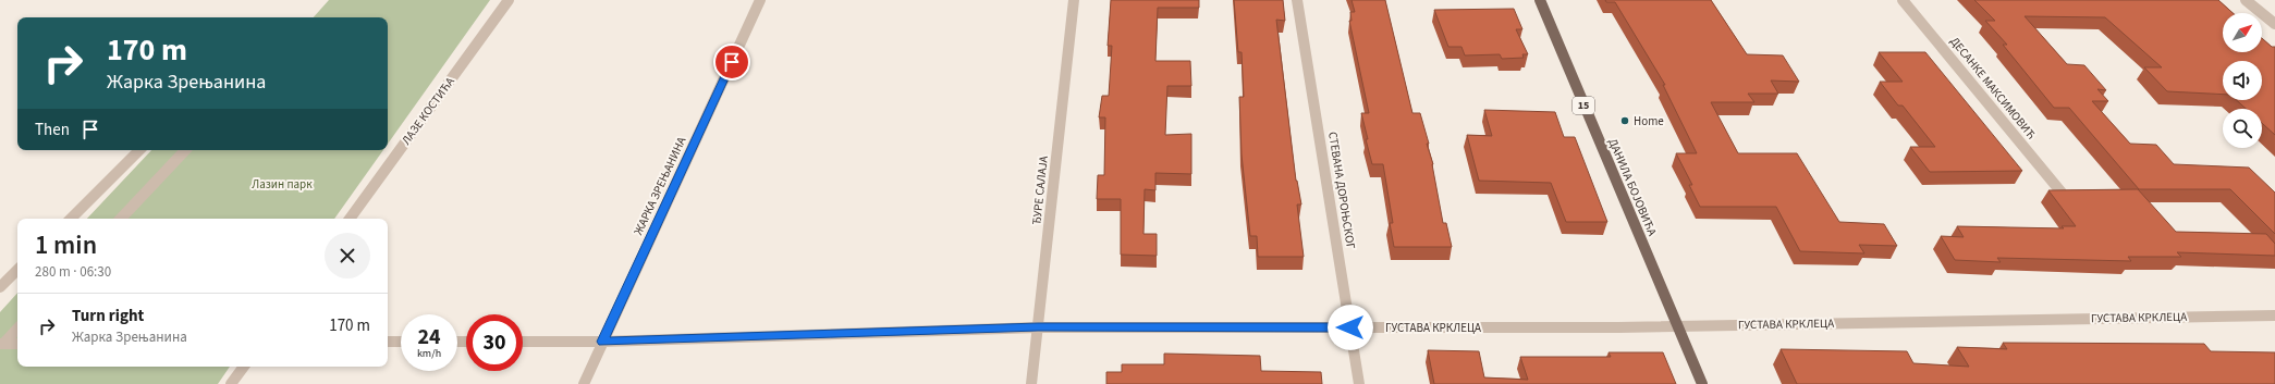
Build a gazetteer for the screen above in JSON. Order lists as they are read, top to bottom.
{
  "streets": {
    "main road": ["15", "ДАНИЛА БОЈОВИЋА"],
    "street": [
      "ДЕСАНКЕ МАКСИМОВИЋ",
      "ЛАЗЕ КОСТИЋА",
      "ЖАРКА ЗРЕЊАНИНА",
      "ЂУРЕ САЛАЈА",
      "СТЕВАНА ДОРОЊСКОГ",
      "ГУСТАВА КРКЛЕЦА"
    ]
  },
  "crossings": [
    ["ЖАРКА ЗРЕЊАНИНА", "ГУСТАВА КРКЛЕЦА"],
    ["ДАНИЛА БОЈОВИЋА", "ГУСТАВА КРКЛЕЦА"],
    ["ЂУРЕ САЛАЈА", "ГУСТАВА КРКЛЕЦА"],
    ["СТЕВАНА ДОРОЊСКОГ", "ГУСТАВА КРКЛЕЦА"]
  ],
  "parks": ["Лазин парк"],
  "places": ["Home"],
  "north": "top right",
  "page": {
    "turn": ["170 m", "Жарка Зрењанина"],
    "then": "Then",
    "heading": ["1 min", "280 m · 06:30"],
    "list": [
      {
        "name": "Turn right",
        "note": "Жарка Зрењанина",
        "value": "170 m"
      }
    ],
    "speed": "24 km/h",
    "limit": "30"
  }
}
